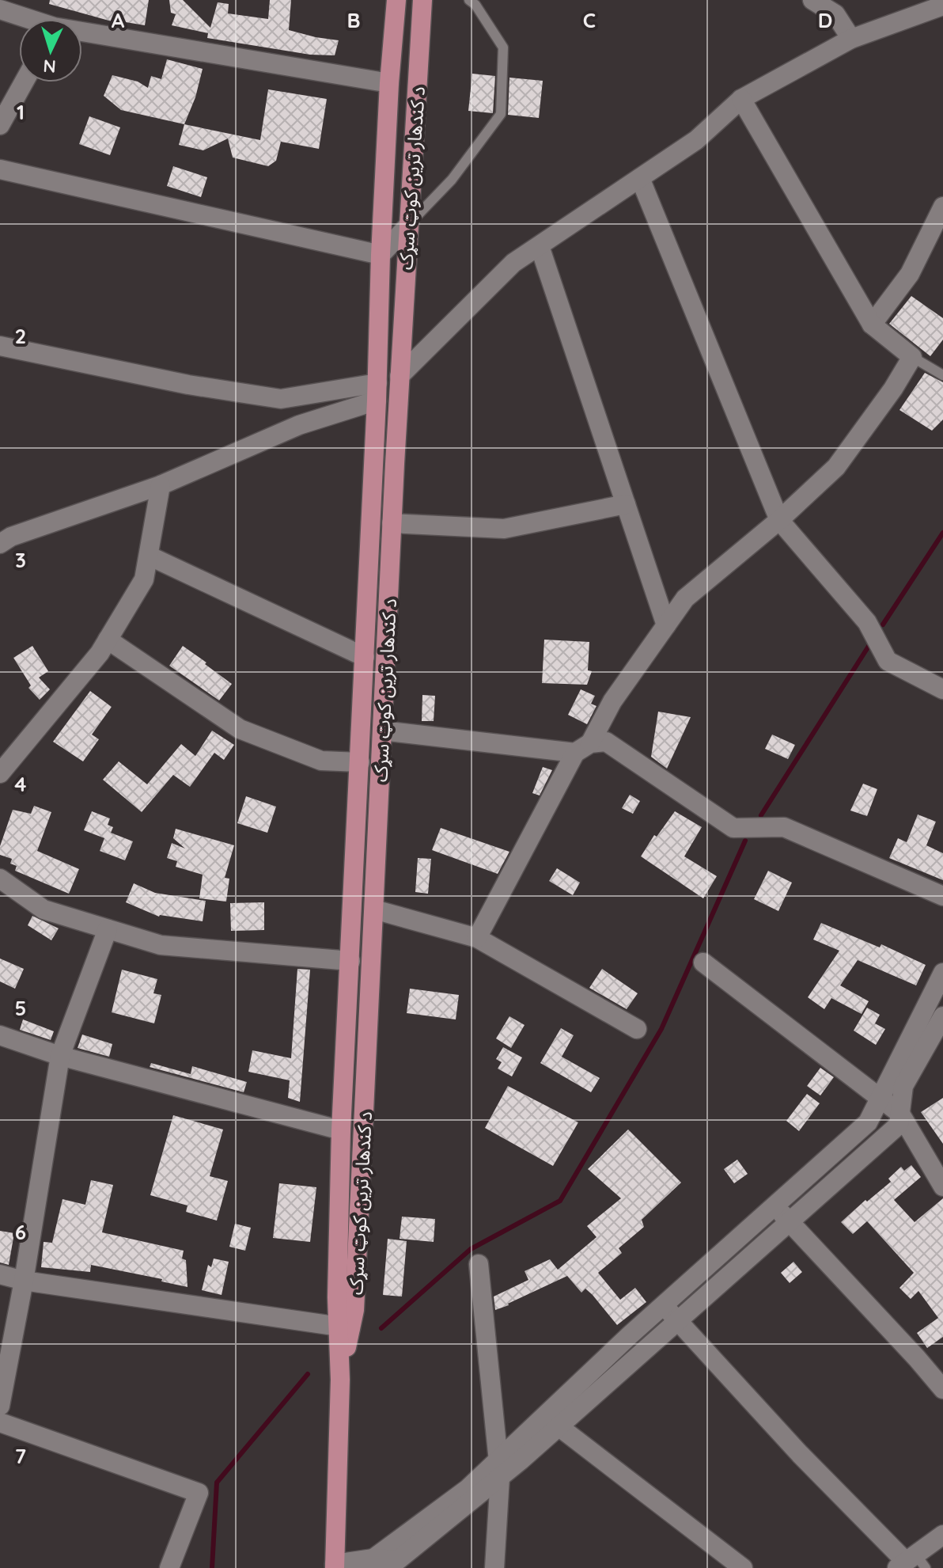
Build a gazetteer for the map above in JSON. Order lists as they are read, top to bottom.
{
  "streets": {
    "main road": ["د کندهار ترين کوټ سړک"]
  },
  "north": "bottom",
  "grid": {
    "columns": [
      "A",
      "B",
      "C",
      "D"
    ],
    "rows": [
      "1",
      "2",
      "3",
      "4",
      "5",
      "6",
      "7"
    ]
  }
}
